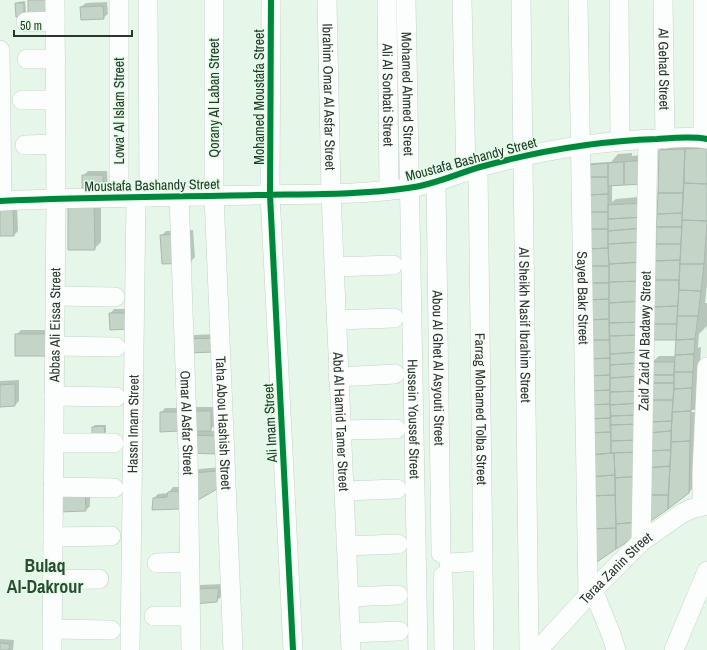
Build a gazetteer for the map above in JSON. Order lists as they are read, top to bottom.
{
  "streets": {
    "street": [
      "Al Gehad Street",
      "Mohamed Ahmed Street",
      "Ali Al Sonbati Street",
      "Mohamed Moustafa Street",
      "Ibrahim Omar Al Asfar Street",
      "Qorany Al Laban Street",
      "Lowa' Al Islam Street",
      "Moustafa Bashandy Street",
      "Sayed Bakr Street",
      "Abbas Ali Eissa Street",
      "Al Sheikh Nasif Ibrahim Street",
      "Zaid Zaid Al Badawy Street",
      "Abou Al Ghet Al Asyouti Street",
      "Farrag Mohamed Tolba Street",
      "Hussein Youssef Street",
      "Abd Al Hamid Tamer Street",
      "Omar Al Asfar Street",
      "Taha Abou Hashish Street",
      "Ali Imam Street",
      "Hassn Imam Street",
      "Teraa Zanin Street"
    ]
  },
  "crossings": [
    ["Al Gehad Street", "Moustafa Bashandy Street"],
    ["Al Gehad Street", "Zaid Zaid Al Badawy Street"],
    ["Mohamed Ahmed Street", "Moustafa Bashandy Street"],
    ["Mohamed Ahmed Street", "Hussein Youssef Street"],
    ["Ali Al Sonbati Street", "Moustafa Bashandy Street"],
    ["Mohamed Moustafa Street", "Moustafa Bashandy Street"],
    ["Mohamed Moustafa Street", "Ali Imam Street"],
    ["Ibrahim Omar Al Asfar Street", "Moustafa Bashandy Street"],
    ["Ibrahim Omar Al Asfar Street", "Abd Al Hamid Tamer Street"],
    ["Qorany Al Laban Street", "Moustafa Bashandy Street"],
    ["Qorany Al Laban Street", "Taha Abou Hashish Street"],
    ["Lowa' Al Islam Street", "Moustafa Bashandy Street"],
    ["Lowa' Al Islam Street", "Hassn Imam Street"],
    ["Moustafa Bashandy Street", "Sayed Bakr Street"],
    ["Moustafa Bashandy Street", "Abbas Ali Eissa Street"],
    ["Moustafa Bashandy Street", "Al Sheikh Nasif Ibrahim Street"],
    ["Moustafa Bashandy Street", "Zaid Zaid Al Badawy Street"],
    ["Moustafa Bashandy Street", "Abou Al Ghet Al Asyouti Street"],
    ["Moustafa Bashandy Street", "Farrag Mohamed Tolba Street"],
    ["Moustafa Bashandy Street", "Hussein Youssef Street"],
    ["Moustafa Bashandy Street", "Abd Al Hamid Tamer Street"],
    ["Moustafa Bashandy Street", "Omar Al Asfar Street"],
    ["Moustafa Bashandy Street", "Taha Abou Hashish Street"],
    ["Moustafa Bashandy Street", "Ali Imam Street"],
    ["Moustafa Bashandy Street", "Hassn Imam Street"],
    ["Sayed Bakr Street", "Teraa Zanin Street"],
    ["Zaid Zaid Al Badawy Street", "Teraa Zanin Street"]
  ],
  "districts": ["Bulaq Al-Dakrour"],
  "scale_bar": "50 m"
}
